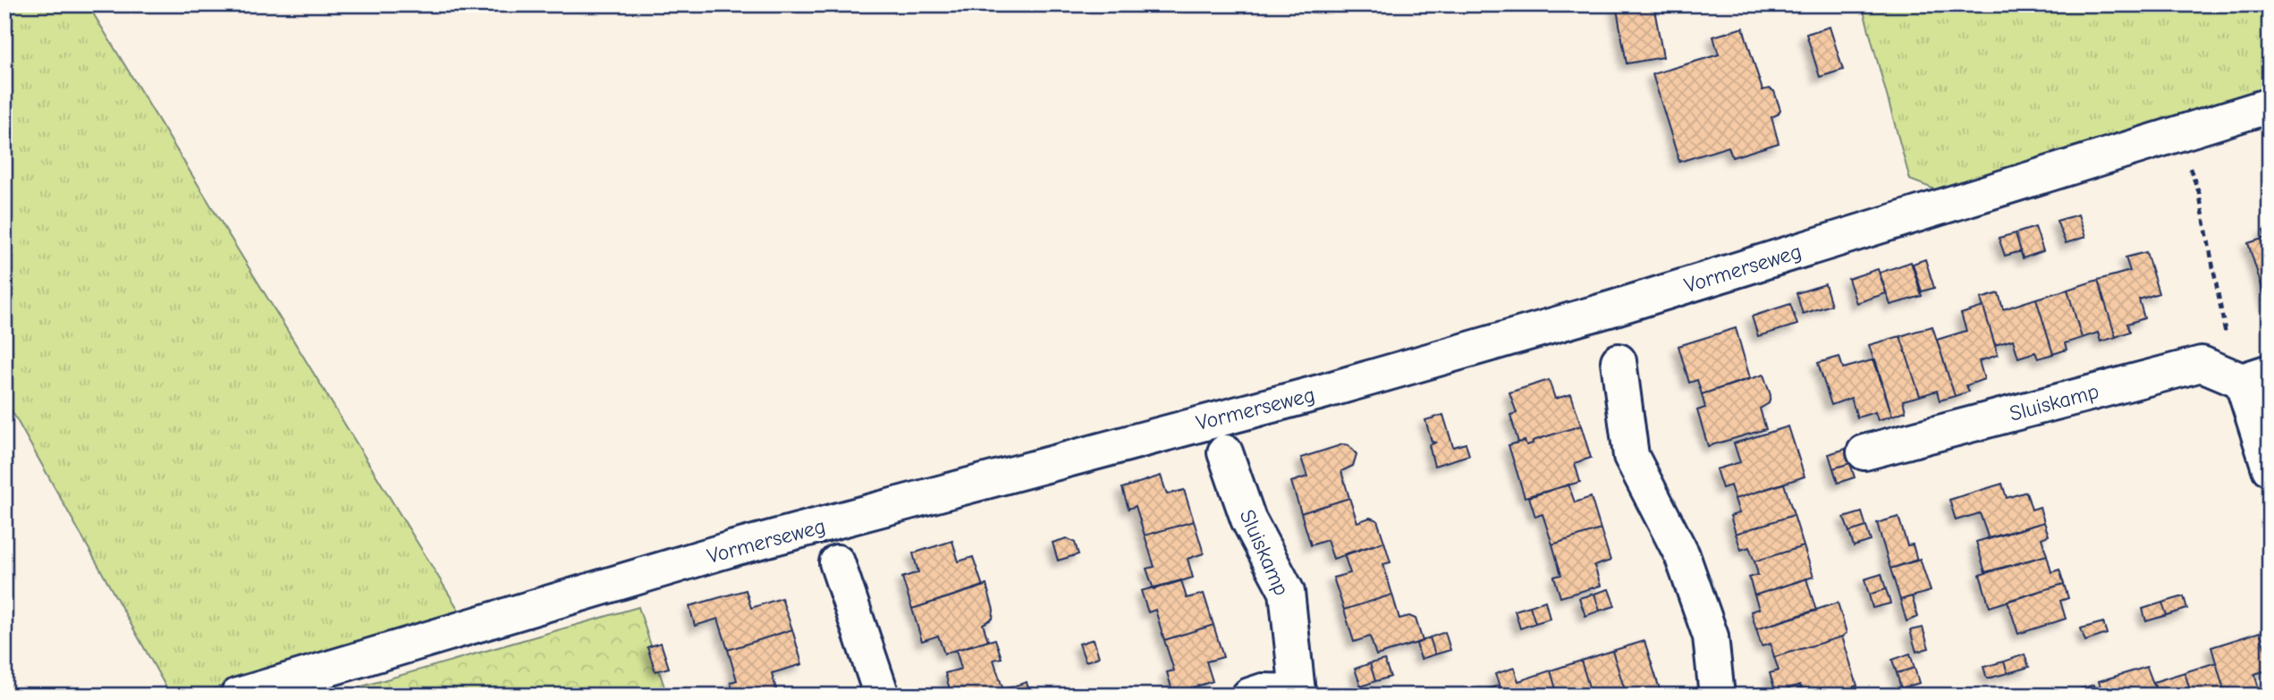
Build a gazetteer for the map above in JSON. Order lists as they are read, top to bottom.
{
  "streets": {
    "street": ["Vormerseweg", "Sluiskamp"]
  }
}
